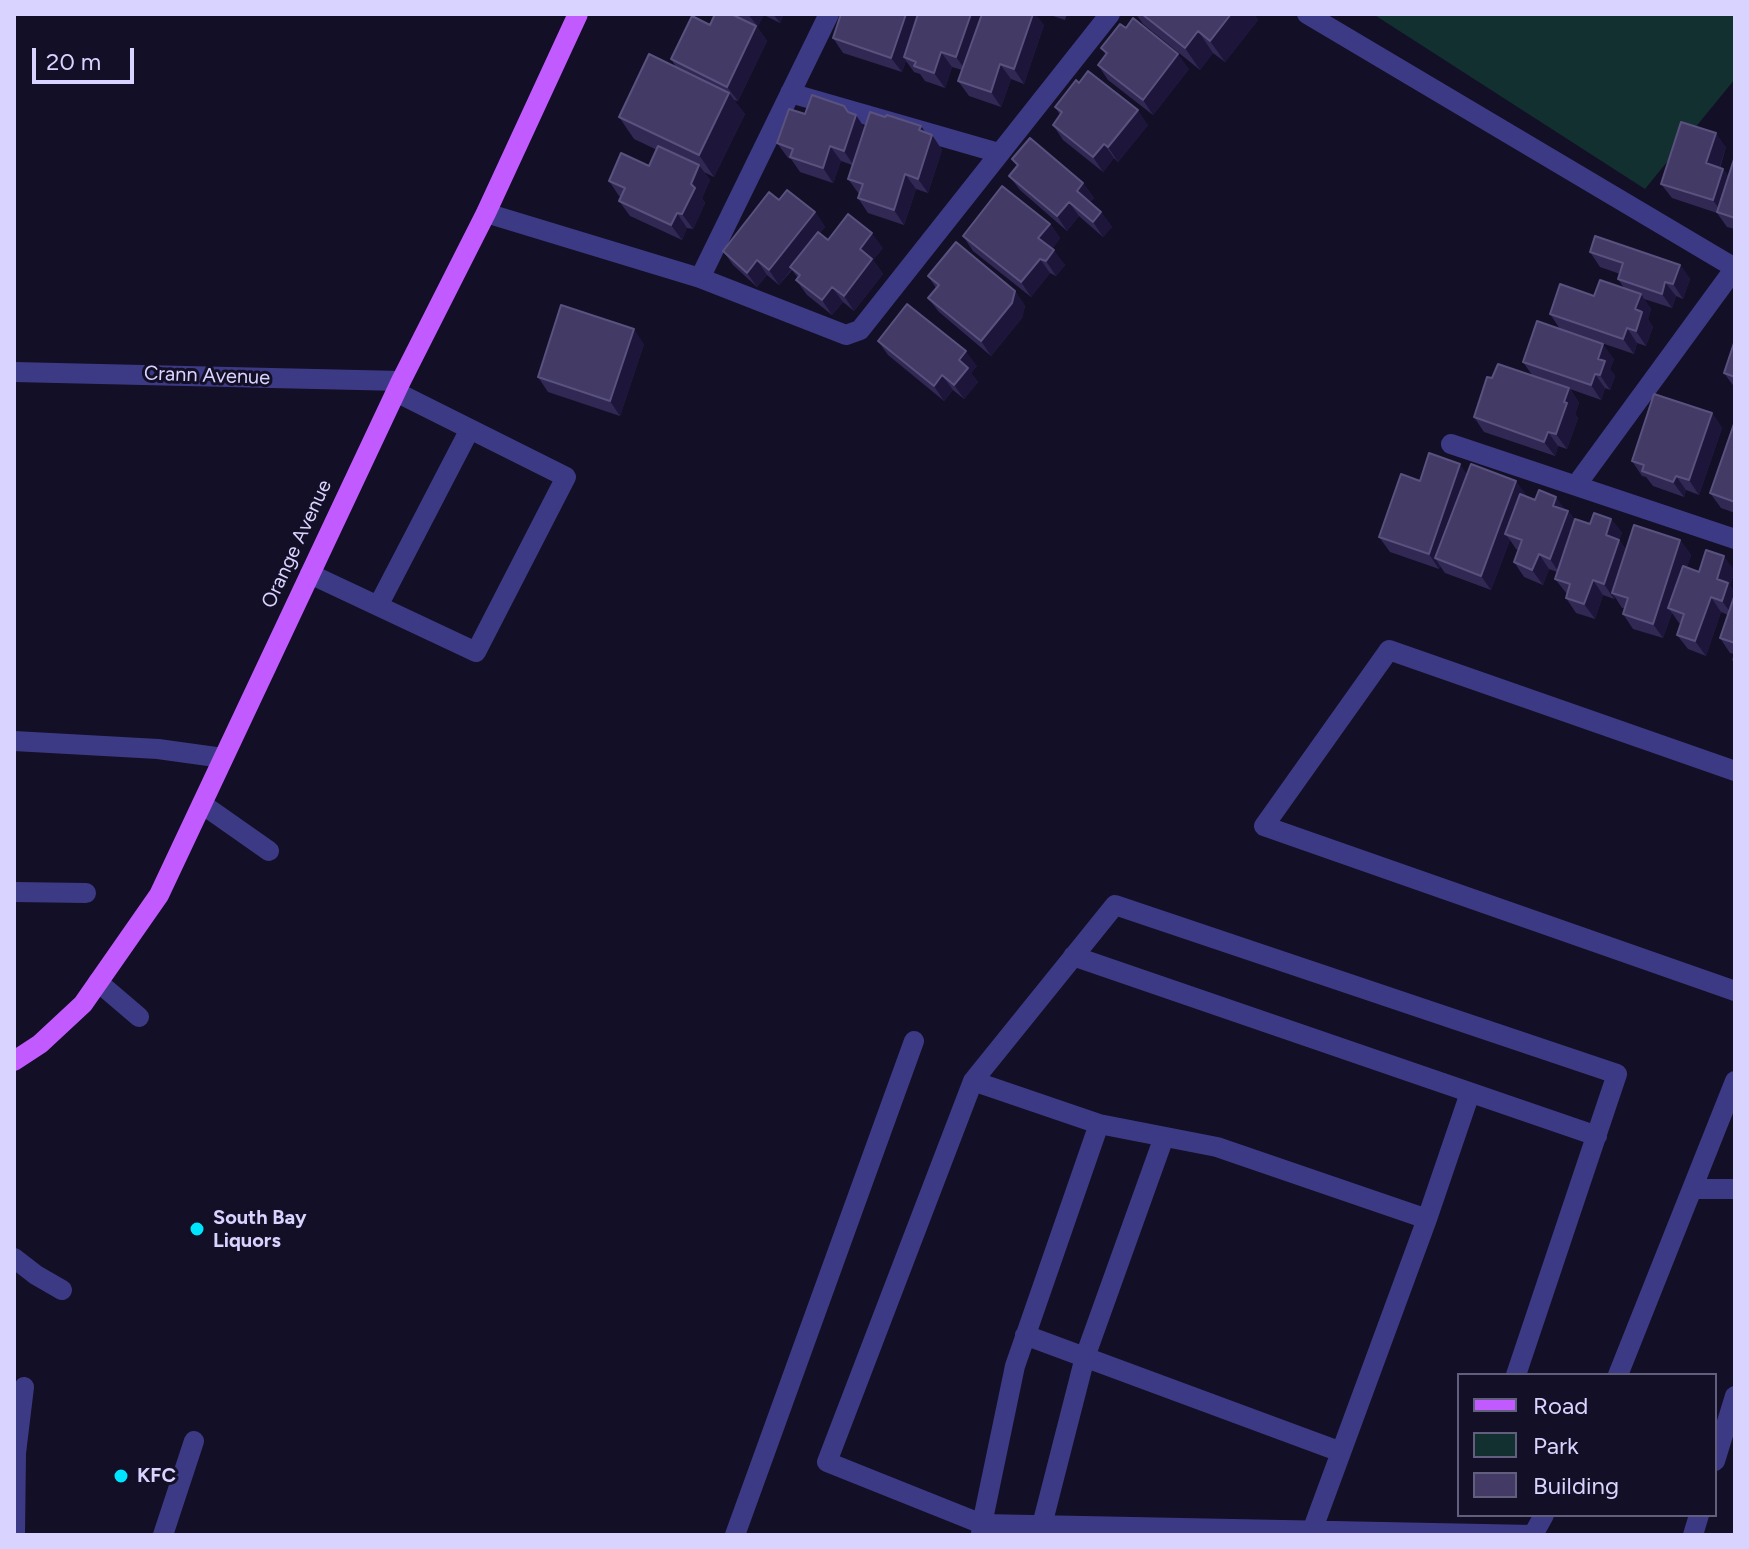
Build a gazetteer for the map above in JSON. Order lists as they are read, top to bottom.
{
  "streets": {
    "main road": ["Orange Avenue"],
    "street": ["Crann Avenue"]
  },
  "crossings": [
    ["Crann Avenue", "Orange Avenue"]
  ],
  "places": ["South Bay Liquors", "KFC"],
  "legend": ["Road", "Park", "Building"],
  "scale_bar": "20 m"
}
